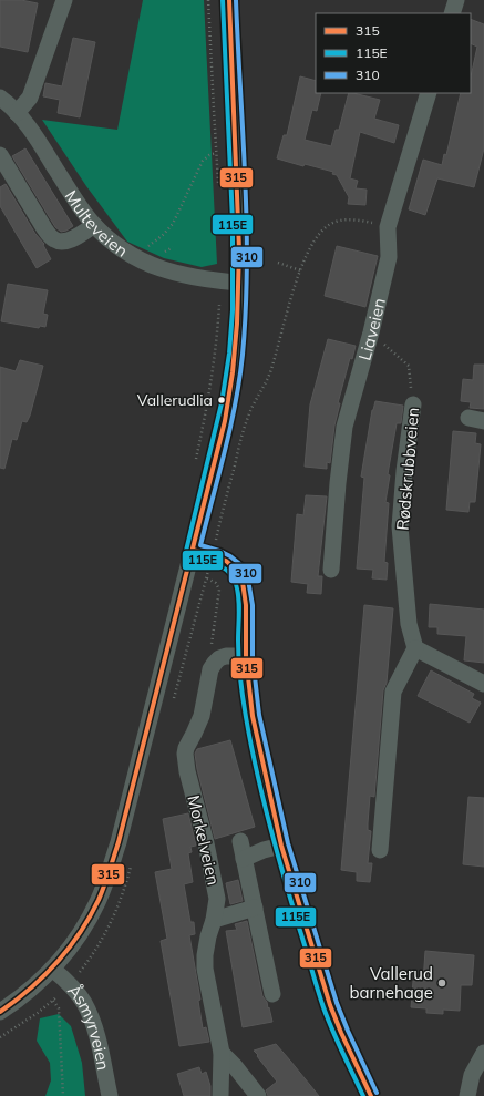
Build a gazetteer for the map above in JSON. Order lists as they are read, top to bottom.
{
  "streets": {
    "street": [
      "Multeveien",
      "Liaveien",
      "Rødskrubbveien",
      "Morkelveien",
      "Åsmyrveien"
    ]
  },
  "crossings": [
    ["Liaveien", "Rødskrubbveien"]
  ],
  "places": ["Vallerudlia", "Vallerud barnehage"],
  "lines": ["transit line 315", "transit line 115E", "transit line 310"],
  "legend": ["315", "115E", "310"]
}
